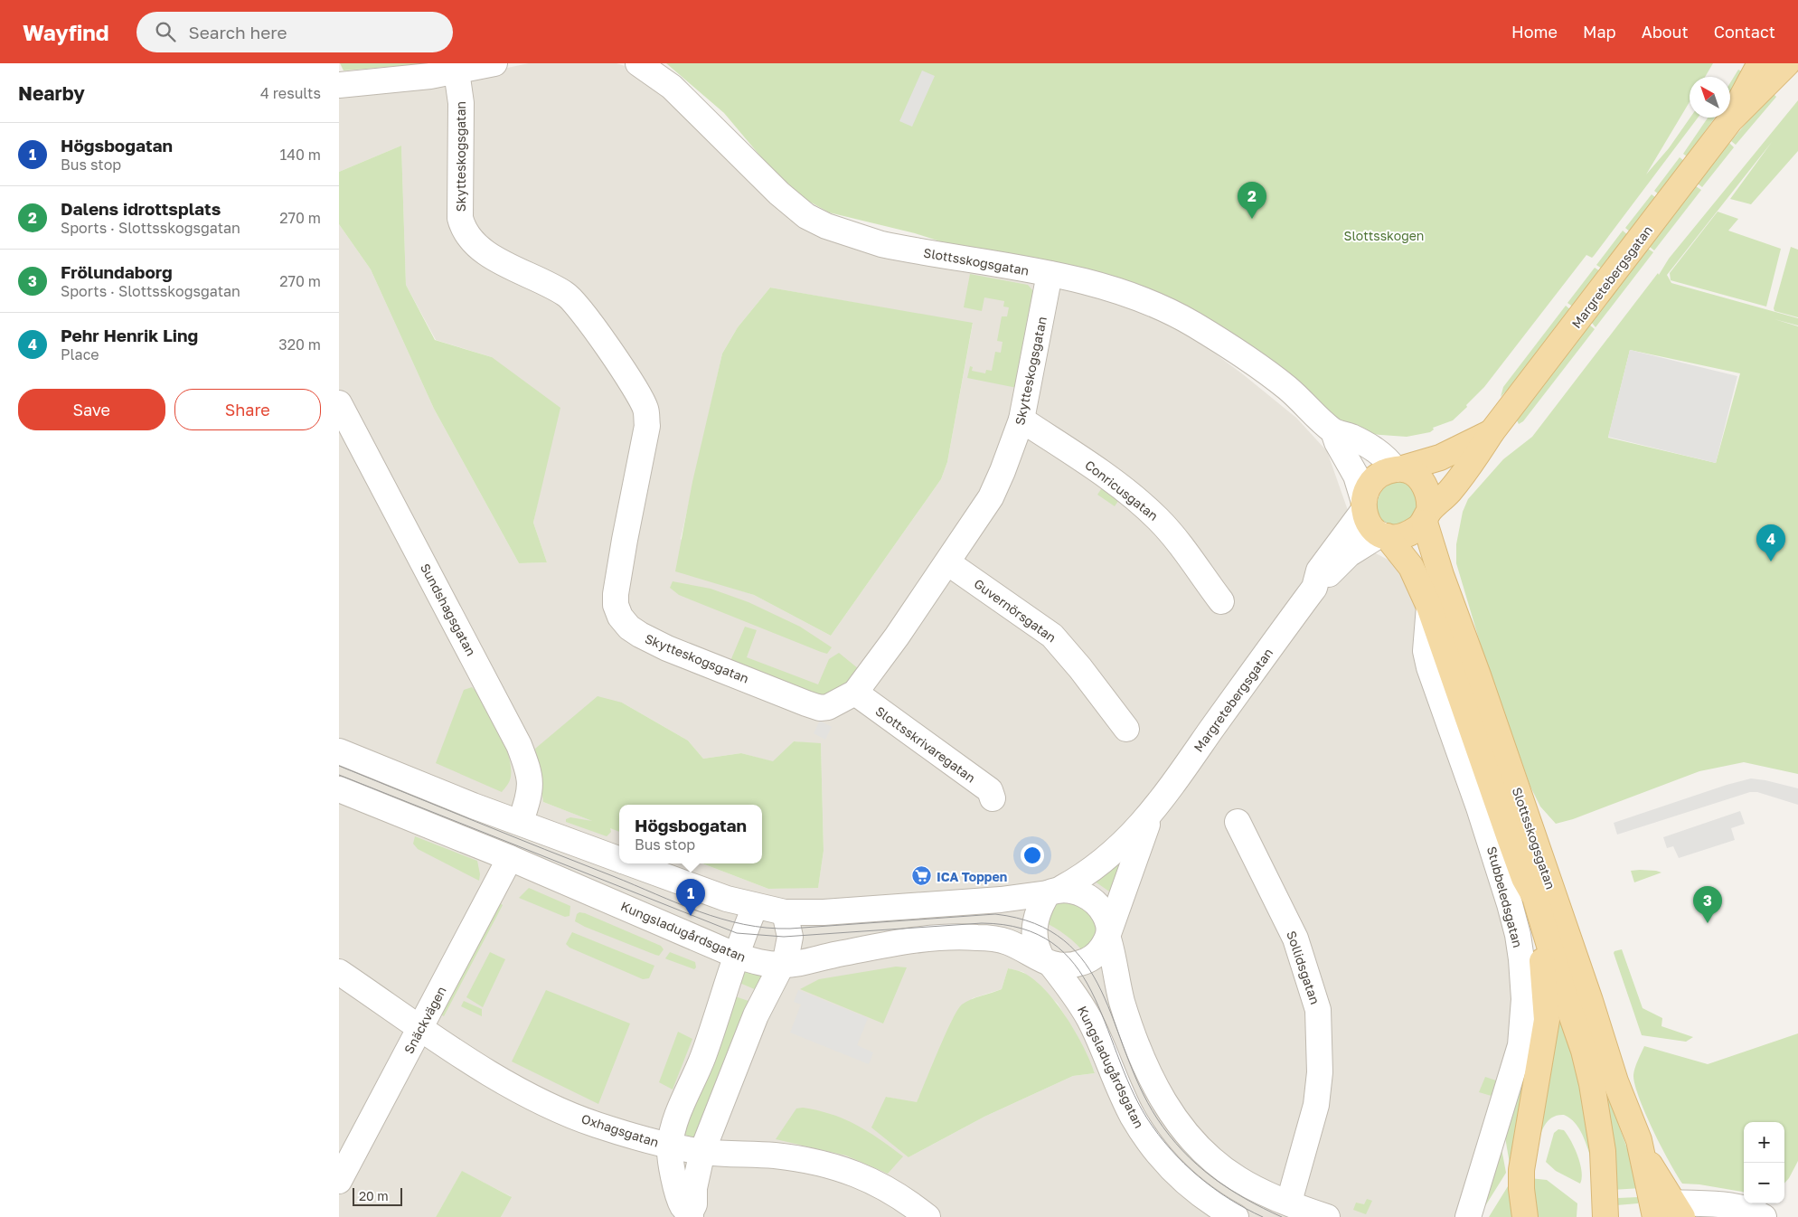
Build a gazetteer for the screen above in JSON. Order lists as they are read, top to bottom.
{
  "streets": {
    "main road": ["Slottsskogsgatan", "Margretebergsgatan"],
    "street": [
      "Skytteskogsgatan",
      "Conricusgatan",
      "Sundshagsgatan",
      "Guvernörsgatan",
      "Slottsskrivaregatan",
      "Stubbeledsgatan",
      "Kungsladugårdsgatan",
      "Sollidsgatan",
      "Snäckvägen",
      "Oxhagsgatan"
    ]
  },
  "crossings": [
    ["Skytteskogsgatan", "Slottsskogsgatan"],
    ["Skytteskogsgatan", "Conricusgatan"],
    ["Skytteskogsgatan", "Guvernörsgatan"],
    ["Skytteskogsgatan", "Slottsskrivaregatan"],
    ["Slottsskogsgatan", "Margretebergsgatan"],
    ["Slottsskogsgatan", "Stubbeledsgatan"],
    ["Margretebergsgatan", "Kungsladugårdsgatan"],
    ["Kungsladugårdsgatan", "Snäckvägen"],
    ["Snäckvägen", "Oxhagsgatan"]
  ],
  "parks": ["Slottsskogen"],
  "places": {
    "supermarket": ["ICA Toppen"]
  },
  "scale_bar": "20 m",
  "north": "top left",
  "page": {
    "header": "Wayfind",
    "search": "Search here",
    "nav": [
      "Home",
      "Map",
      "About",
      "Contact"
    ],
    "heading": ["Nearby", "4 results"],
    "list": [
      {
        "mark": "1",
        "name": "Högsbogatan",
        "note": "Bus stop",
        "value": "140 m"
      },
      {
        "mark": "2",
        "name": "Dalens idrottsplats",
        "note": "Sports · Slottsskogsgatan",
        "value": "270 m"
      },
      {
        "mark": "3",
        "name": "Frölundaborg",
        "note": "Sports · Slottsskogsgatan",
        "value": "270 m"
      },
      {
        "mark": "4",
        "name": "Pehr Henrik Ling",
        "note": "Place",
        "value": "320 m"
      }
    ],
    "pins": [
      "2",
      "4",
      "1",
      "3"
    ],
    "buttons": ["Save", "Share"],
    "popup": ["Högsbogatan", "Bus stop"],
    "map_buttons": ["+", "−"],
    "scale": "20 m"
  }
}
